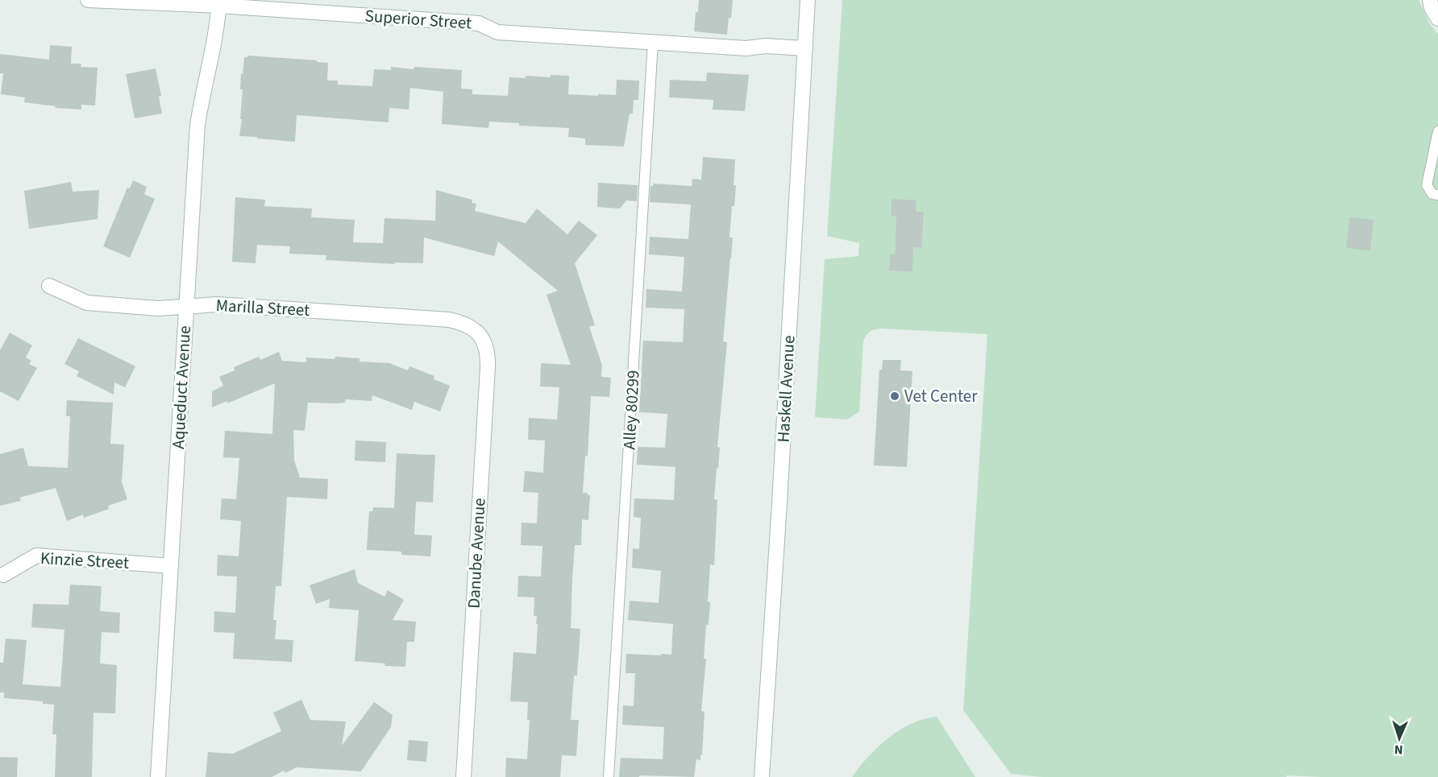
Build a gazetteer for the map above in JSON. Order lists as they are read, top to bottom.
{
  "streets": {
    "street": [
      "Superior Street",
      "Marilla Street",
      "Aqueduct Avenue",
      "Haskell Avenue",
      "Danube Avenue",
      "Kinzie Street"
    ],
    "lane": ["Alley 80299"]
  },
  "crossings": [
    ["Superior Street", "Aqueduct Avenue"],
    ["Superior Street", "Haskell Avenue"],
    ["Superior Street", "Alley 80299"],
    ["Marilla Street", "Aqueduct Avenue"],
    ["Marilla Street", "Danube Avenue"],
    ["Aqueduct Avenue", "Kinzie Street"]
  ],
  "places": ["Vet Center"],
  "north": "bottom"
}
